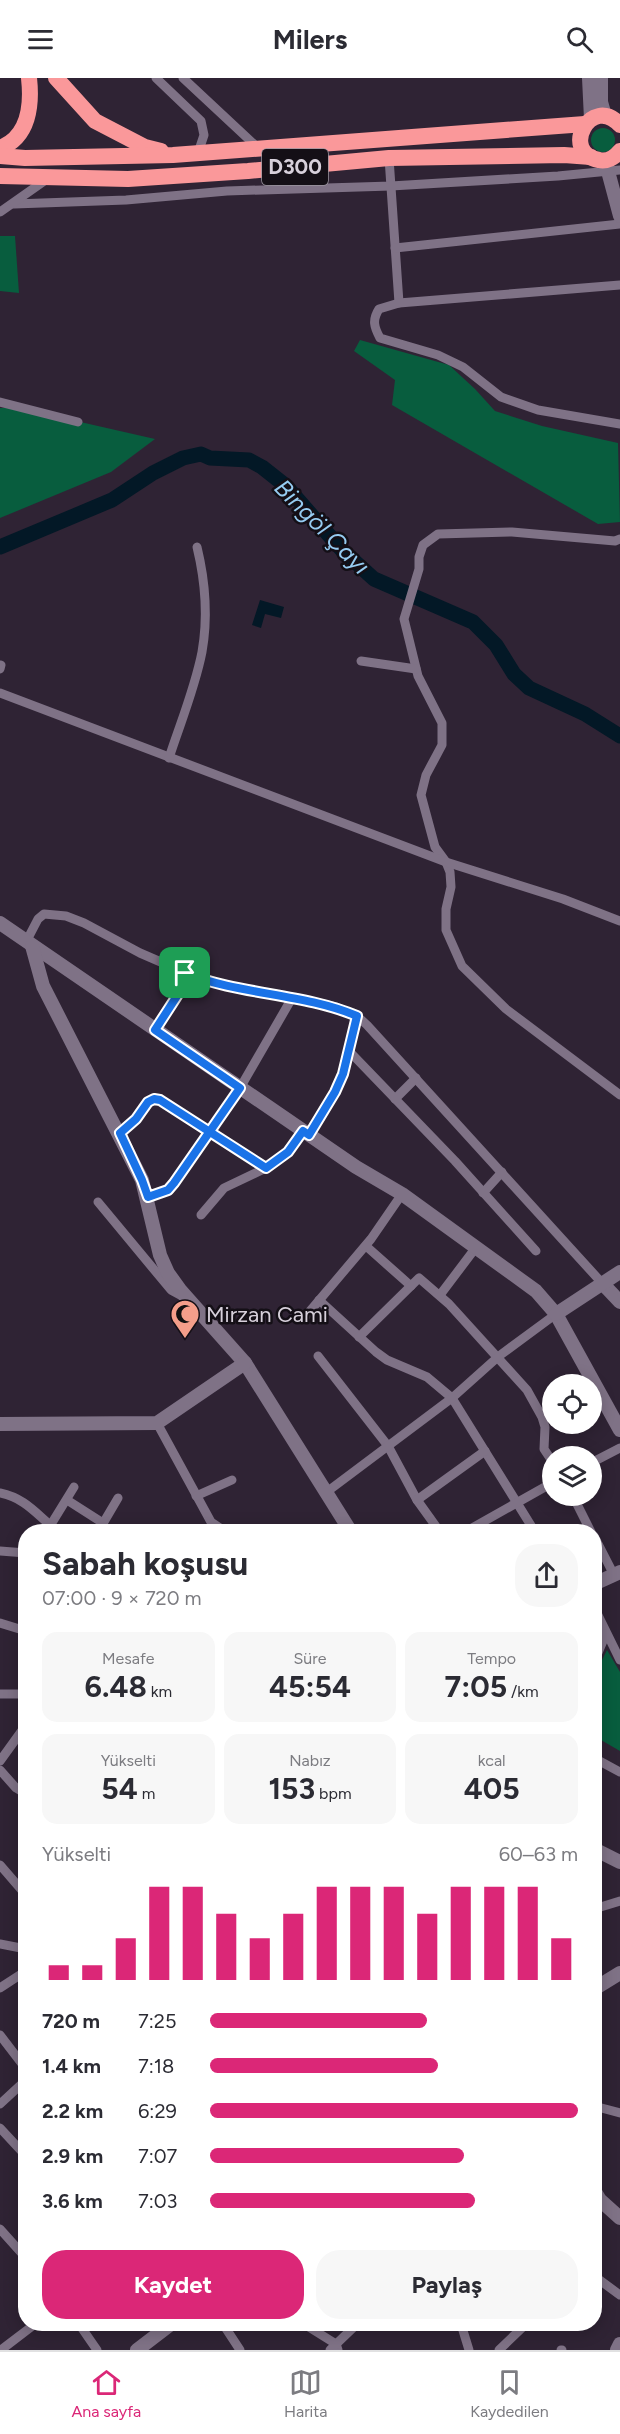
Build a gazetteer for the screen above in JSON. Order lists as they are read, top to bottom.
{
  "streets": {
    "highway": ["D300"]
  },
  "water": ["Bingöl Çayı"],
  "places": {
    "mosque": ["Mirzan Cami"]
  },
  "page": {
    "header": "Milers",
    "heading": ["Sabah koşusu", "07:00 · 9 × 720 m"],
    "stats": [
      ["Mesafe", "6.48 km"],
      ["Süre", "45:54"],
      ["Tempo", "7:05 /km"],
      ["Yükselti", "54 m"],
      ["Nabız", "153 bpm"],
      ["kcal", "405"]
    ],
    "chart": ["Yükselti", "60–63 m"],
    "list": [
      {
        "name": "720 m",
        "note": "7:25"
      },
      {
        "name": "1.4 km",
        "note": "7:18"
      },
      {
        "name": "2.2 km",
        "note": "6:29"
      },
      {
        "name": "2.9 km",
        "note": "7:07"
      },
      {
        "name": "3.6 km",
        "note": "7:03"
      }
    ],
    "buttons": ["Kaydet", "Paylaş"],
    "tabs": ["Ana sayfa", "Harita", "Kaydedilen"]
  }
}
